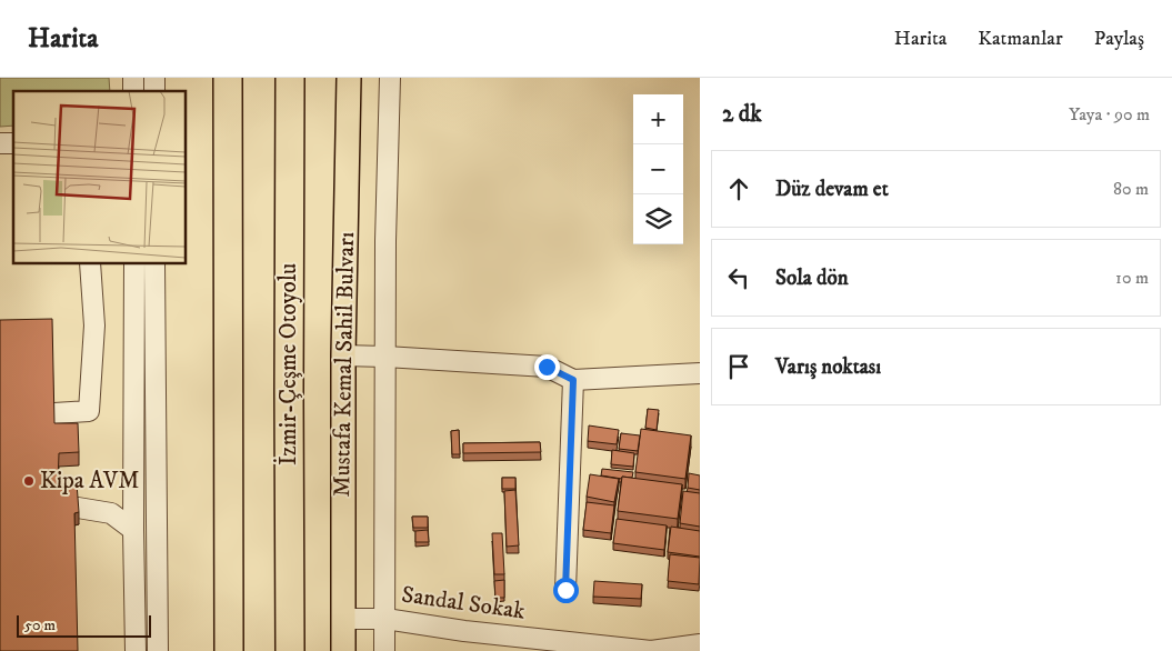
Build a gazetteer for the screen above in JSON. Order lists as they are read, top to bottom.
{
  "streets": {
    "highway": ["İzmir-Çeşme Otoyolu"],
    "main road": ["Mustafa Kemal Sahil Bulvarı"],
    "street": ["Sandal Sokak"]
  },
  "crossings": [
    ["Mustafa Kemal Sahil Bulvarı", "Sandal Sokak"]
  ],
  "places": ["Kipa AVM"],
  "scale_bar": "50 m",
  "page": {
    "header": "Harita",
    "nav": ["Harita", "Katmanlar", "Paylaş"],
    "heading": ["2 dk", "Yaya · 90 m"],
    "map_buttons": ["+", "−"],
    "list": [
      ["Düz devam et", "80 m"],
      ["Sola dön", "10 m"],
      "Varış noktası"
    ],
    "scale": "50 m"
  }
}
